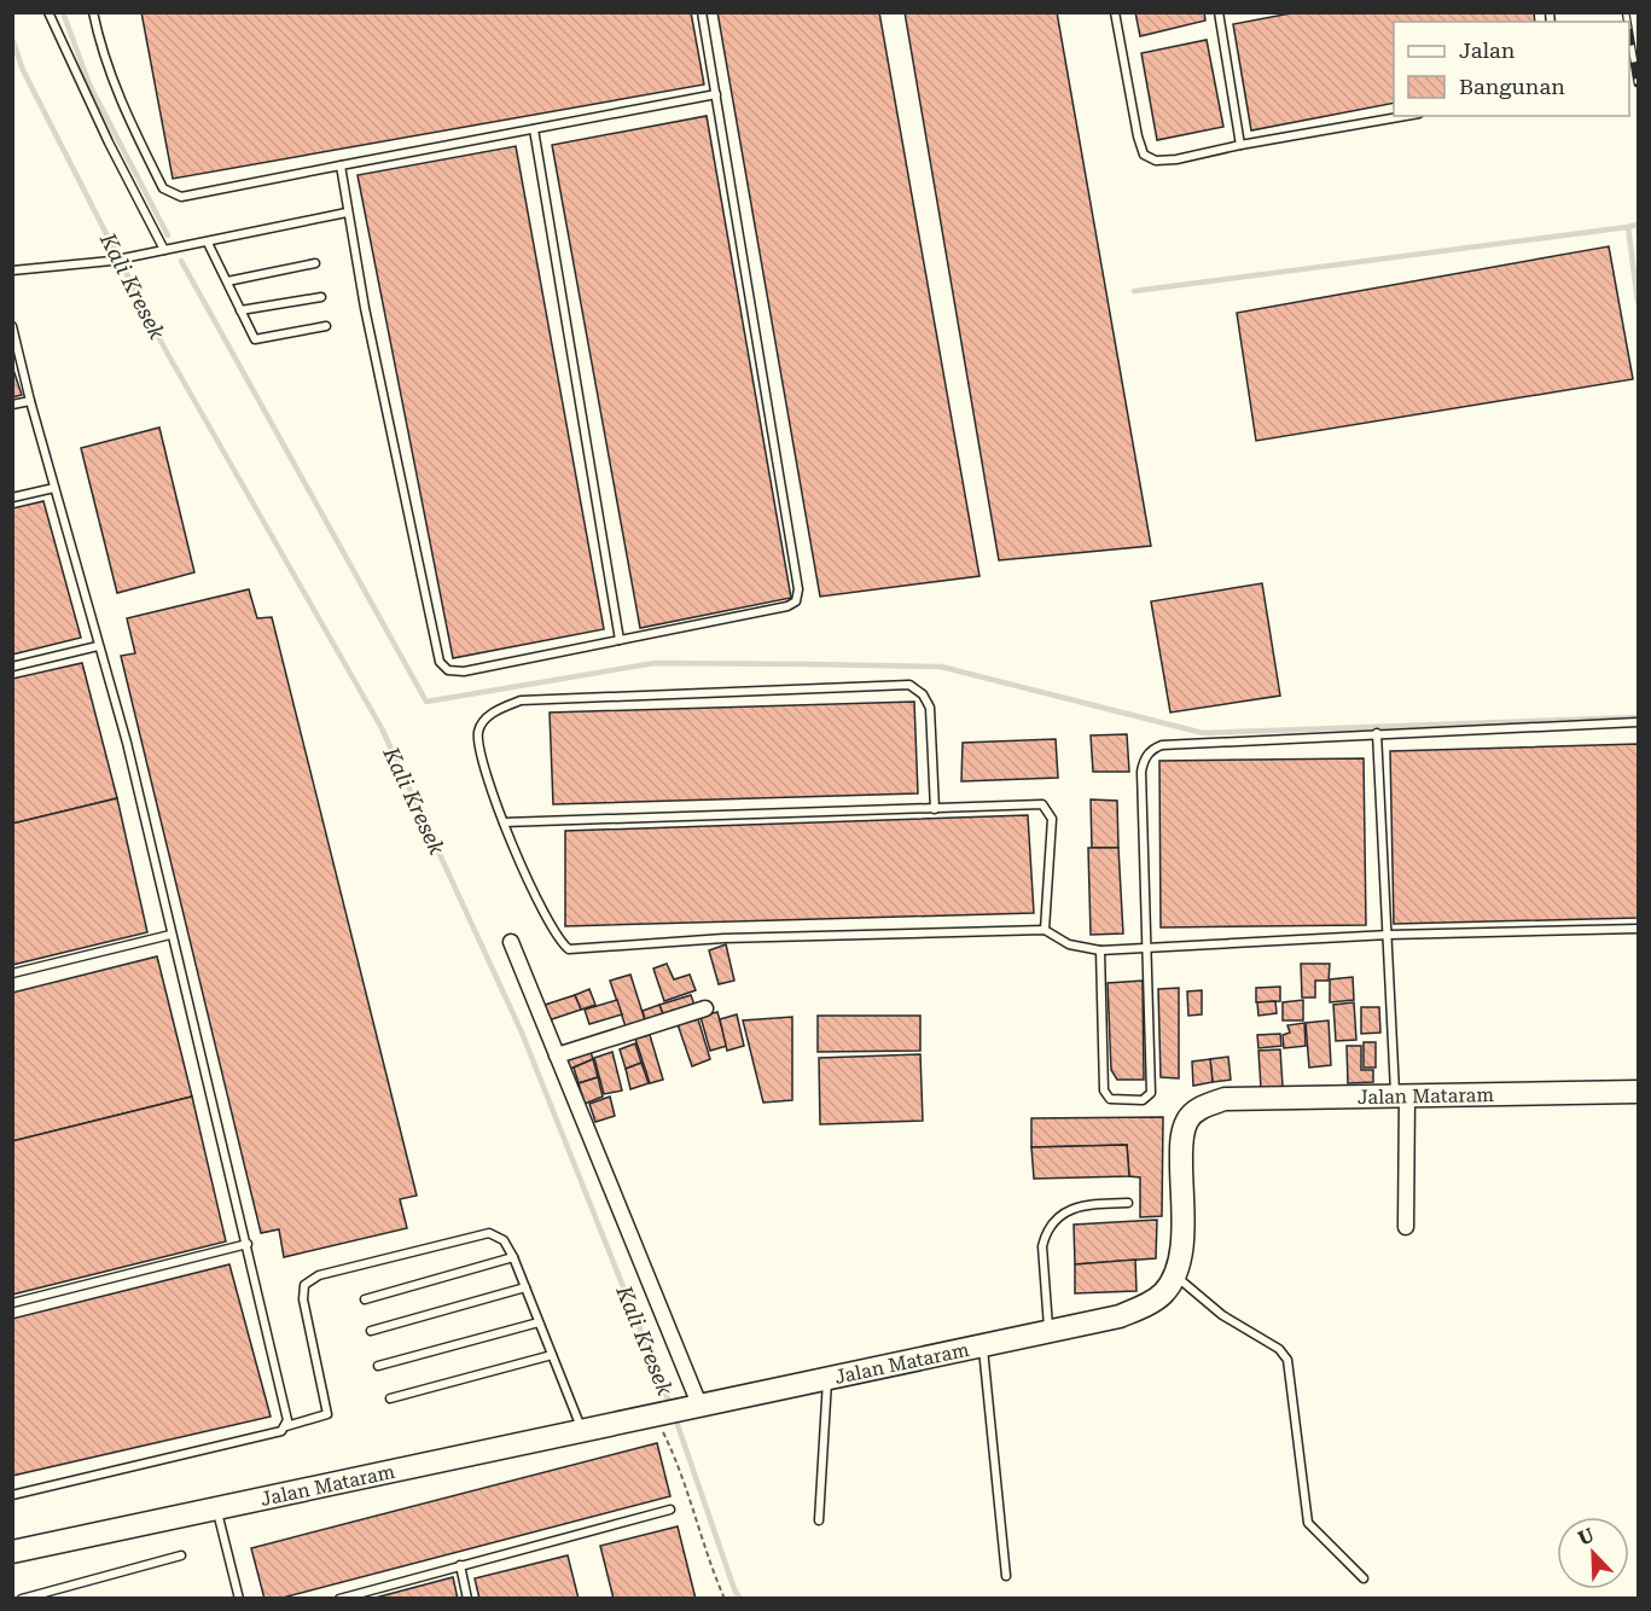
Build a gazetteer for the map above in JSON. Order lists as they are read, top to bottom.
{
  "streets": {
    "main road": ["Jalan Mataram"]
  },
  "water": ["Kali Kresek"],
  "legend": ["Jalan", "Bangunan"],
  "north": "top left"
}
